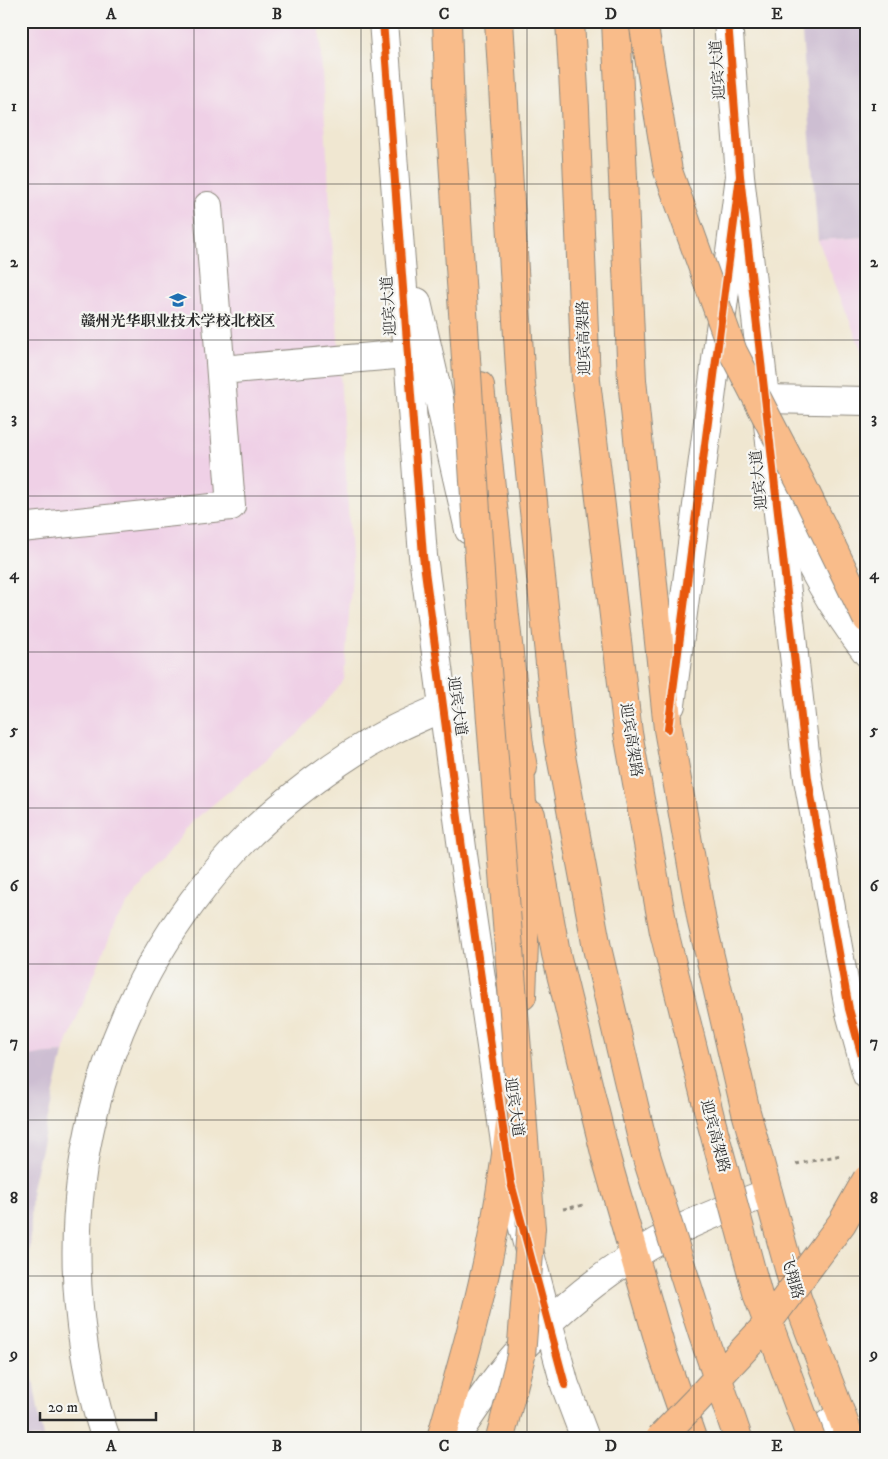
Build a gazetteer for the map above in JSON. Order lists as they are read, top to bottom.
{
  "streets": {
    "main road": ["迎宾大道", "迎宾高架路", "飞翔路"]
  },
  "crossings": [
    ["迎宾大道", "飞翔路"]
  ],
  "places": {
    "school or university": ["赣州光华职业技术学校北校区"]
  },
  "scale_bar": "20 m",
  "grid": {
    "columns": [
      "A",
      "B",
      "C",
      "D",
      "E"
    ],
    "rows": [
      "1",
      "2",
      "3",
      "4",
      "5",
      "6",
      "7",
      "8",
      "9"
    ]
  }
}
